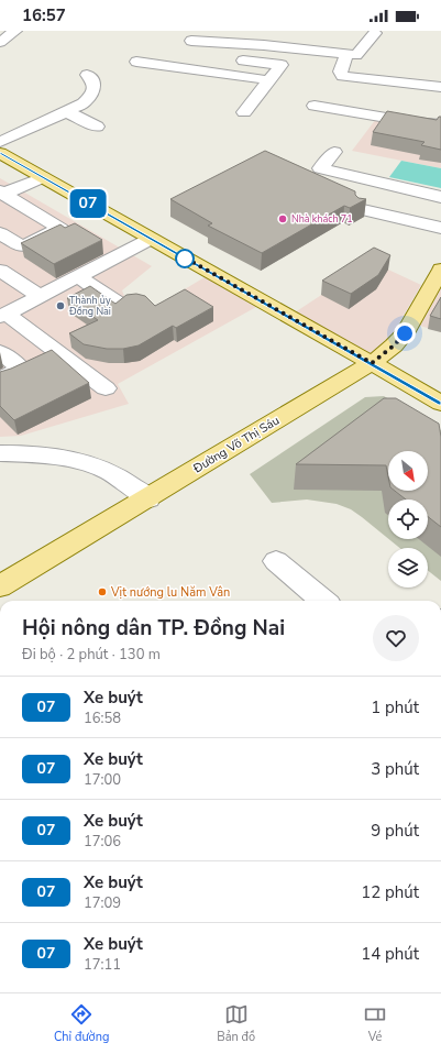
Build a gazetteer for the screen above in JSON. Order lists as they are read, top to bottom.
{
  "streets": {
    "main road": ["Đường Võ Thị Sáu"]
  },
  "places": ["Nhà khách 71", "Thành ủy Đồng Nai", "Vịt nướng lu Năm Vân"],
  "lines": ["bus line 07"],
  "north": "bottom right",
  "page": {
    "status": "16:57",
    "on_map": "07",
    "heading": ["Hội nông dân TP. Đồng Nai", "Đi bộ · 2 phút · 130 m"],
    "list": [
      {
        "mark": "07",
        "name": "Xe buýt",
        "note": "16:58",
        "value": "1 phút"
      },
      {
        "mark": "07",
        "name": "Xe buýt",
        "note": "17:00",
        "value": "3 phút"
      },
      {
        "mark": "07",
        "name": "Xe buýt",
        "note": "17:06",
        "value": "9 phút"
      },
      {
        "mark": "07",
        "name": "Xe buýt",
        "note": "17:09",
        "value": "12 phút"
      },
      {
        "mark": "07",
        "name": "Xe buýt",
        "note": "17:11",
        "value": "14 phút"
      }
    ],
    "tabs": ["Chỉ đường", "Bản đồ", "Vé"]
  }
}
